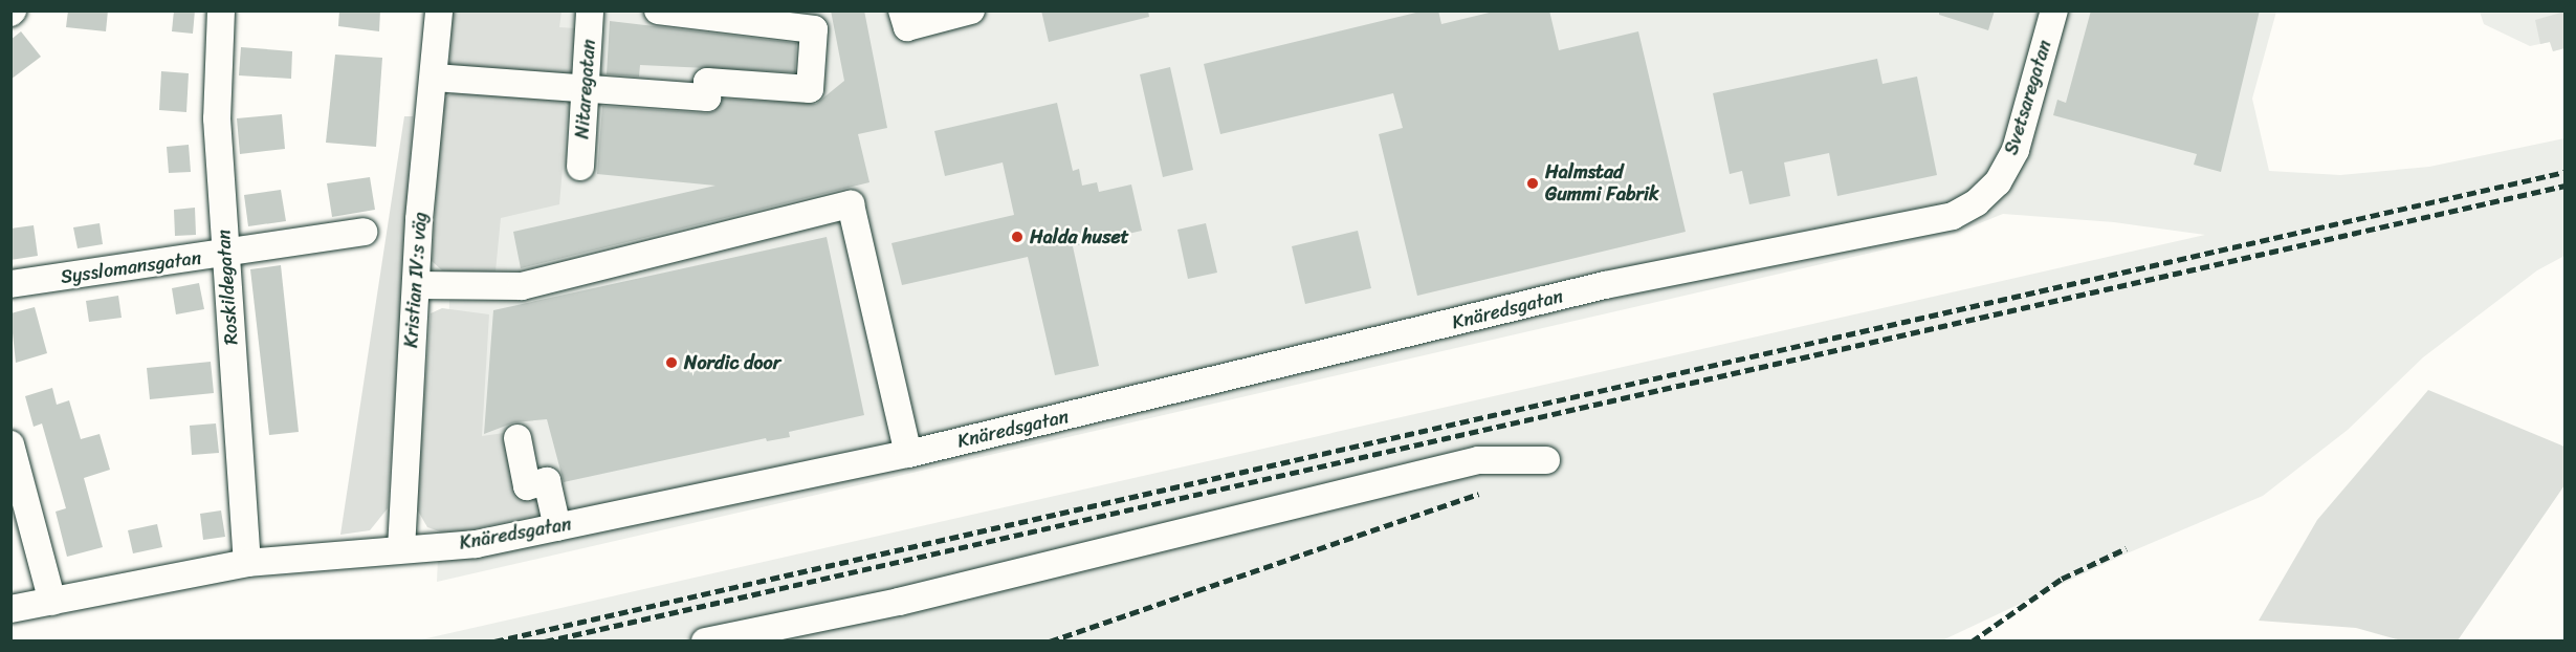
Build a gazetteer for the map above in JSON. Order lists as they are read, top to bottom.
{
  "streets": {
    "street": [
      "Nitaregatan",
      "Svetsaregatan",
      "Sysslomansgatan",
      "Kristian IV:s väg",
      "Roskildegatan",
      "Knäredsgatan"
    ]
  },
  "crossings": [
    ["Svetsaregatan", "Knäredsgatan"],
    ["Sysslomansgatan", "Roskildegatan"],
    ["Kristian IV:s väg", "Knäredsgatan"],
    ["Roskildegatan", "Knäredsgatan"]
  ],
  "places": ["Halmstad Gummi Fabrik", "Halda huset", "Nordic door"]
}
